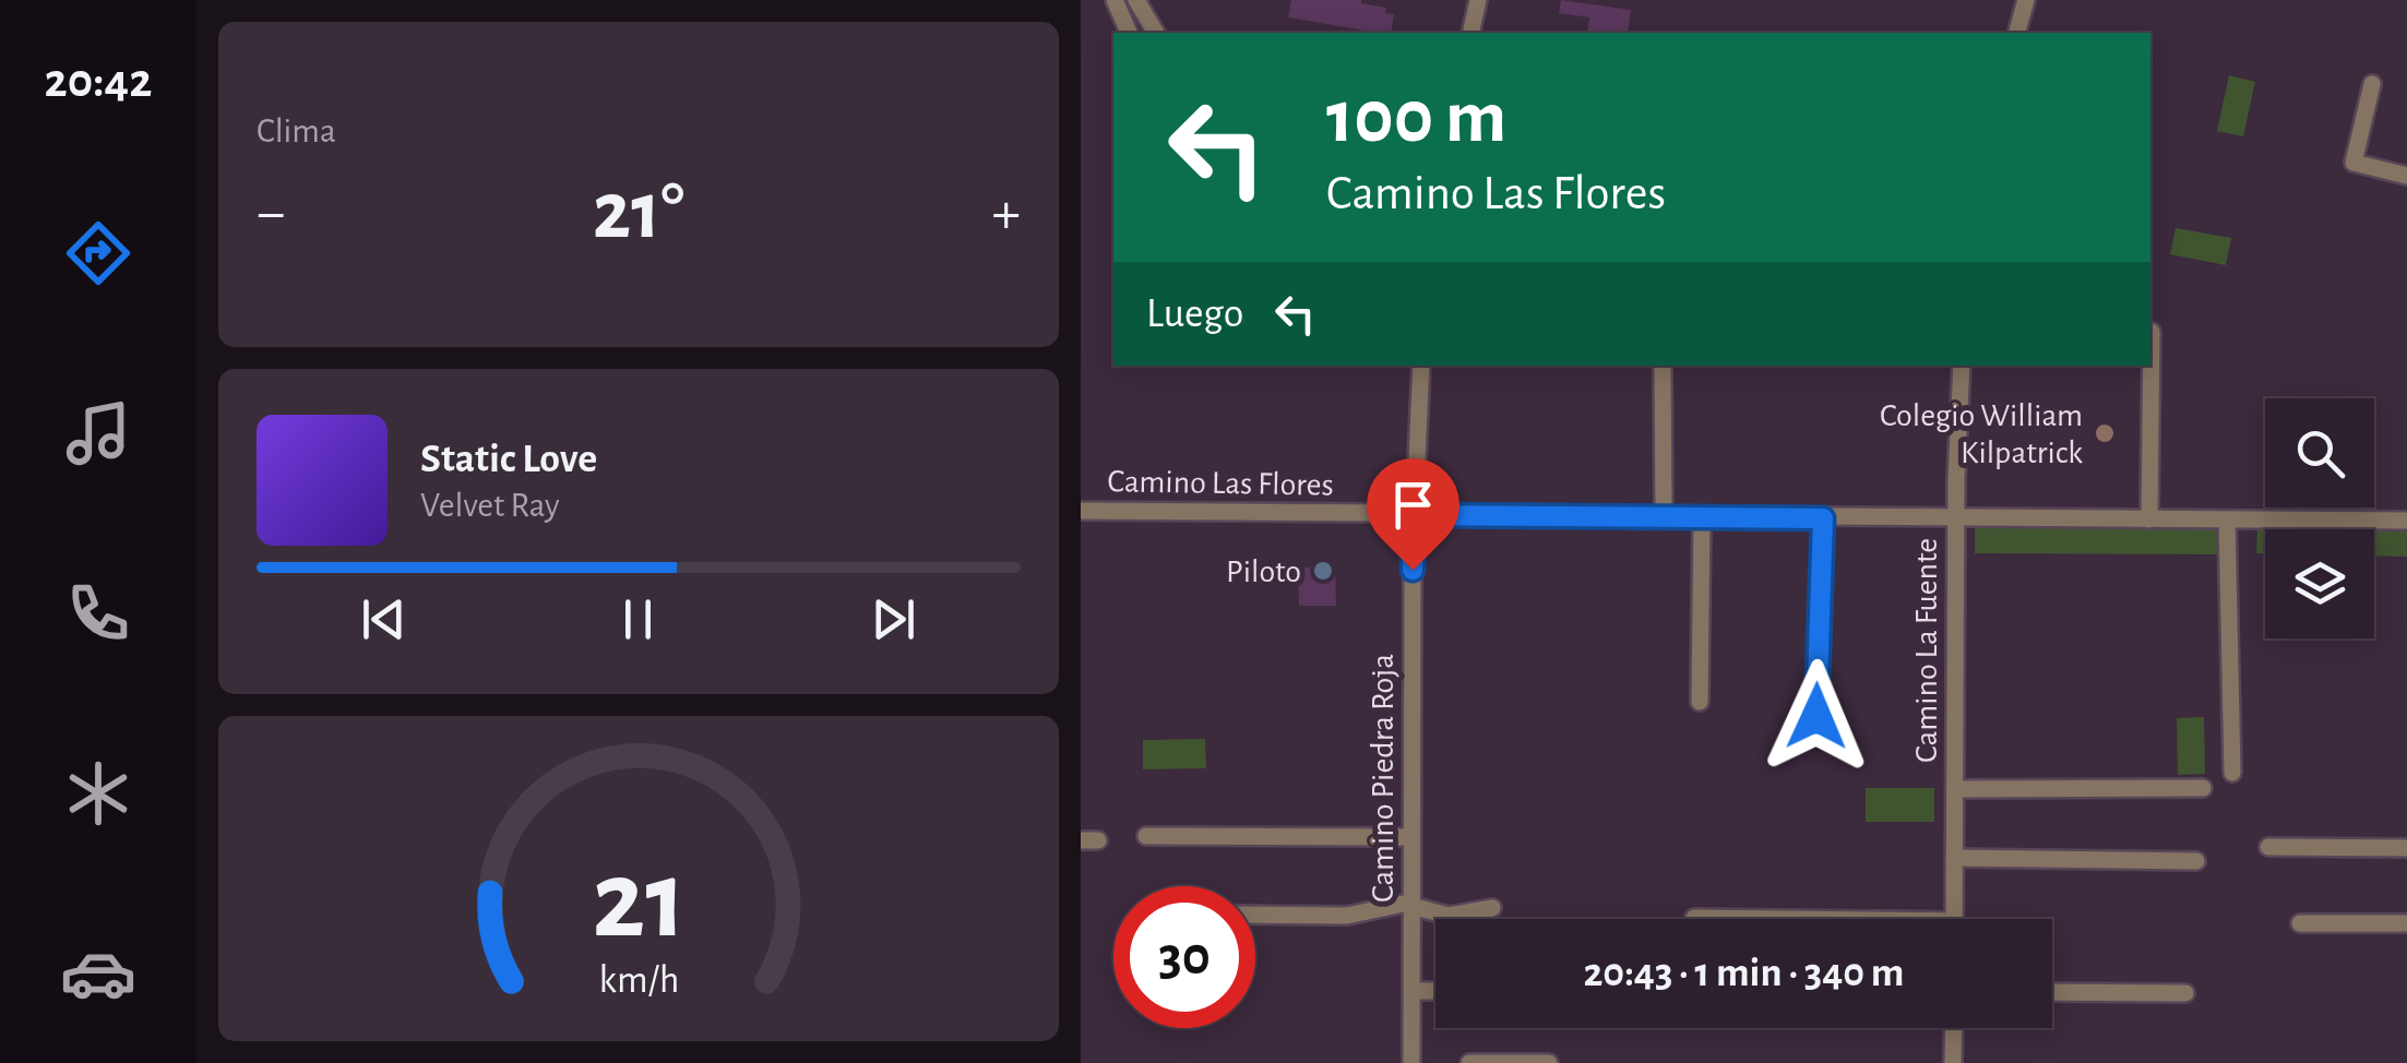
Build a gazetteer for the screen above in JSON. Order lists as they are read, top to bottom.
{
  "streets": {
    "street": ["Camino Las Flores", "Camino La Fuente", "Camino Piedra Roja"]
  },
  "crossings": [
    ["Camino Las Flores", "Camino La Fuente"],
    ["Camino Las Flores", "Camino Piedra Roja"]
  ],
  "places": ["Colegio William Kilpatrick", "Piloto"],
  "page": {
    "tabs": "20:42",
    "tile": "Clima",
    "turn": ["100 m", "Camino Las Flores"],
    "heat": ["−", "21°", "+"],
    "then": "Luego",
    "song": ["Static Love", "Velvet Ray"],
    "limit": "30",
    "trip": "20:43 · 1 min · 340 m",
    "gauge": ["21", "km/h"]
  }
}
